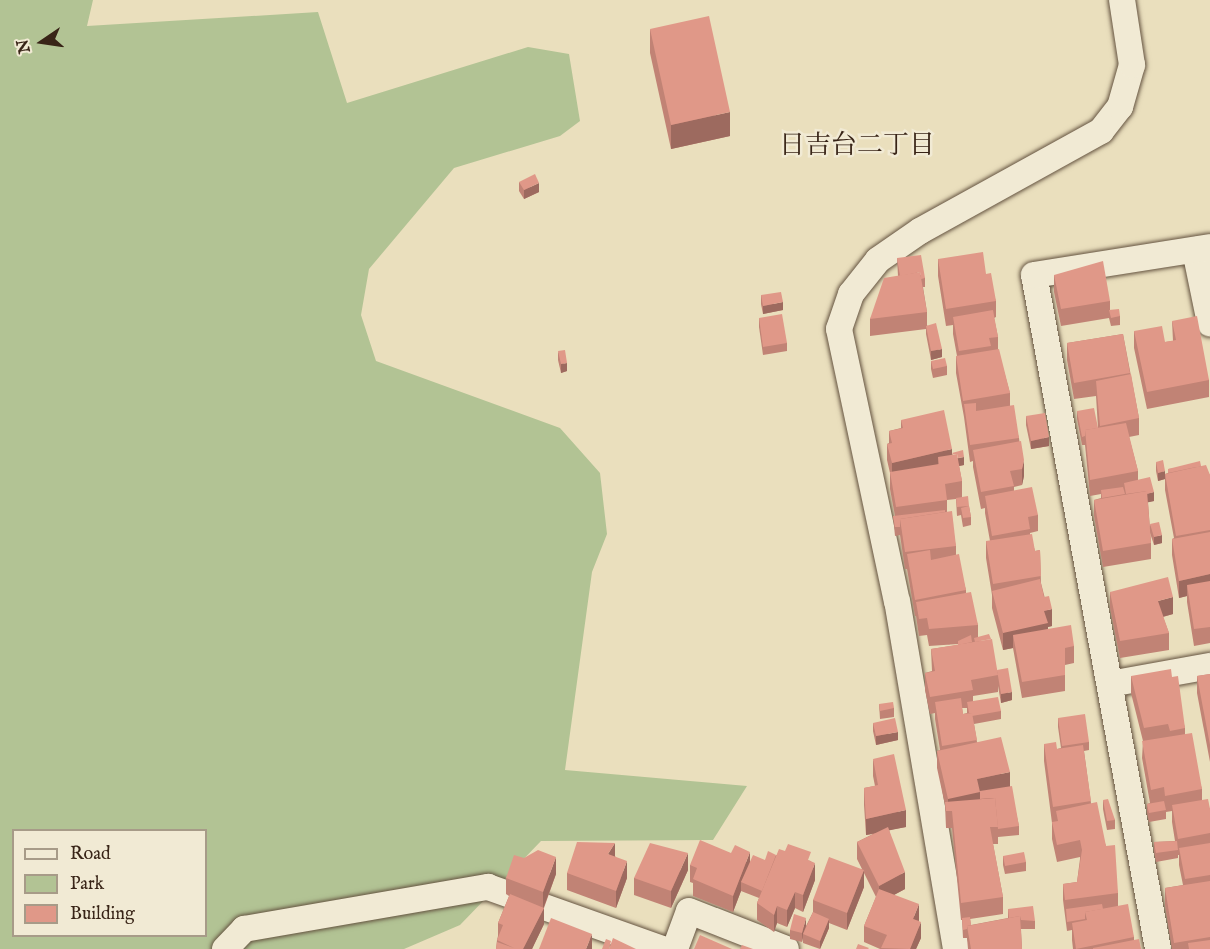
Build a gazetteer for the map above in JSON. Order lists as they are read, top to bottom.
{
  "districts": ["日吉台二丁目"],
  "legend": ["Road", "Park", "Building"],
  "north": "left"
}
